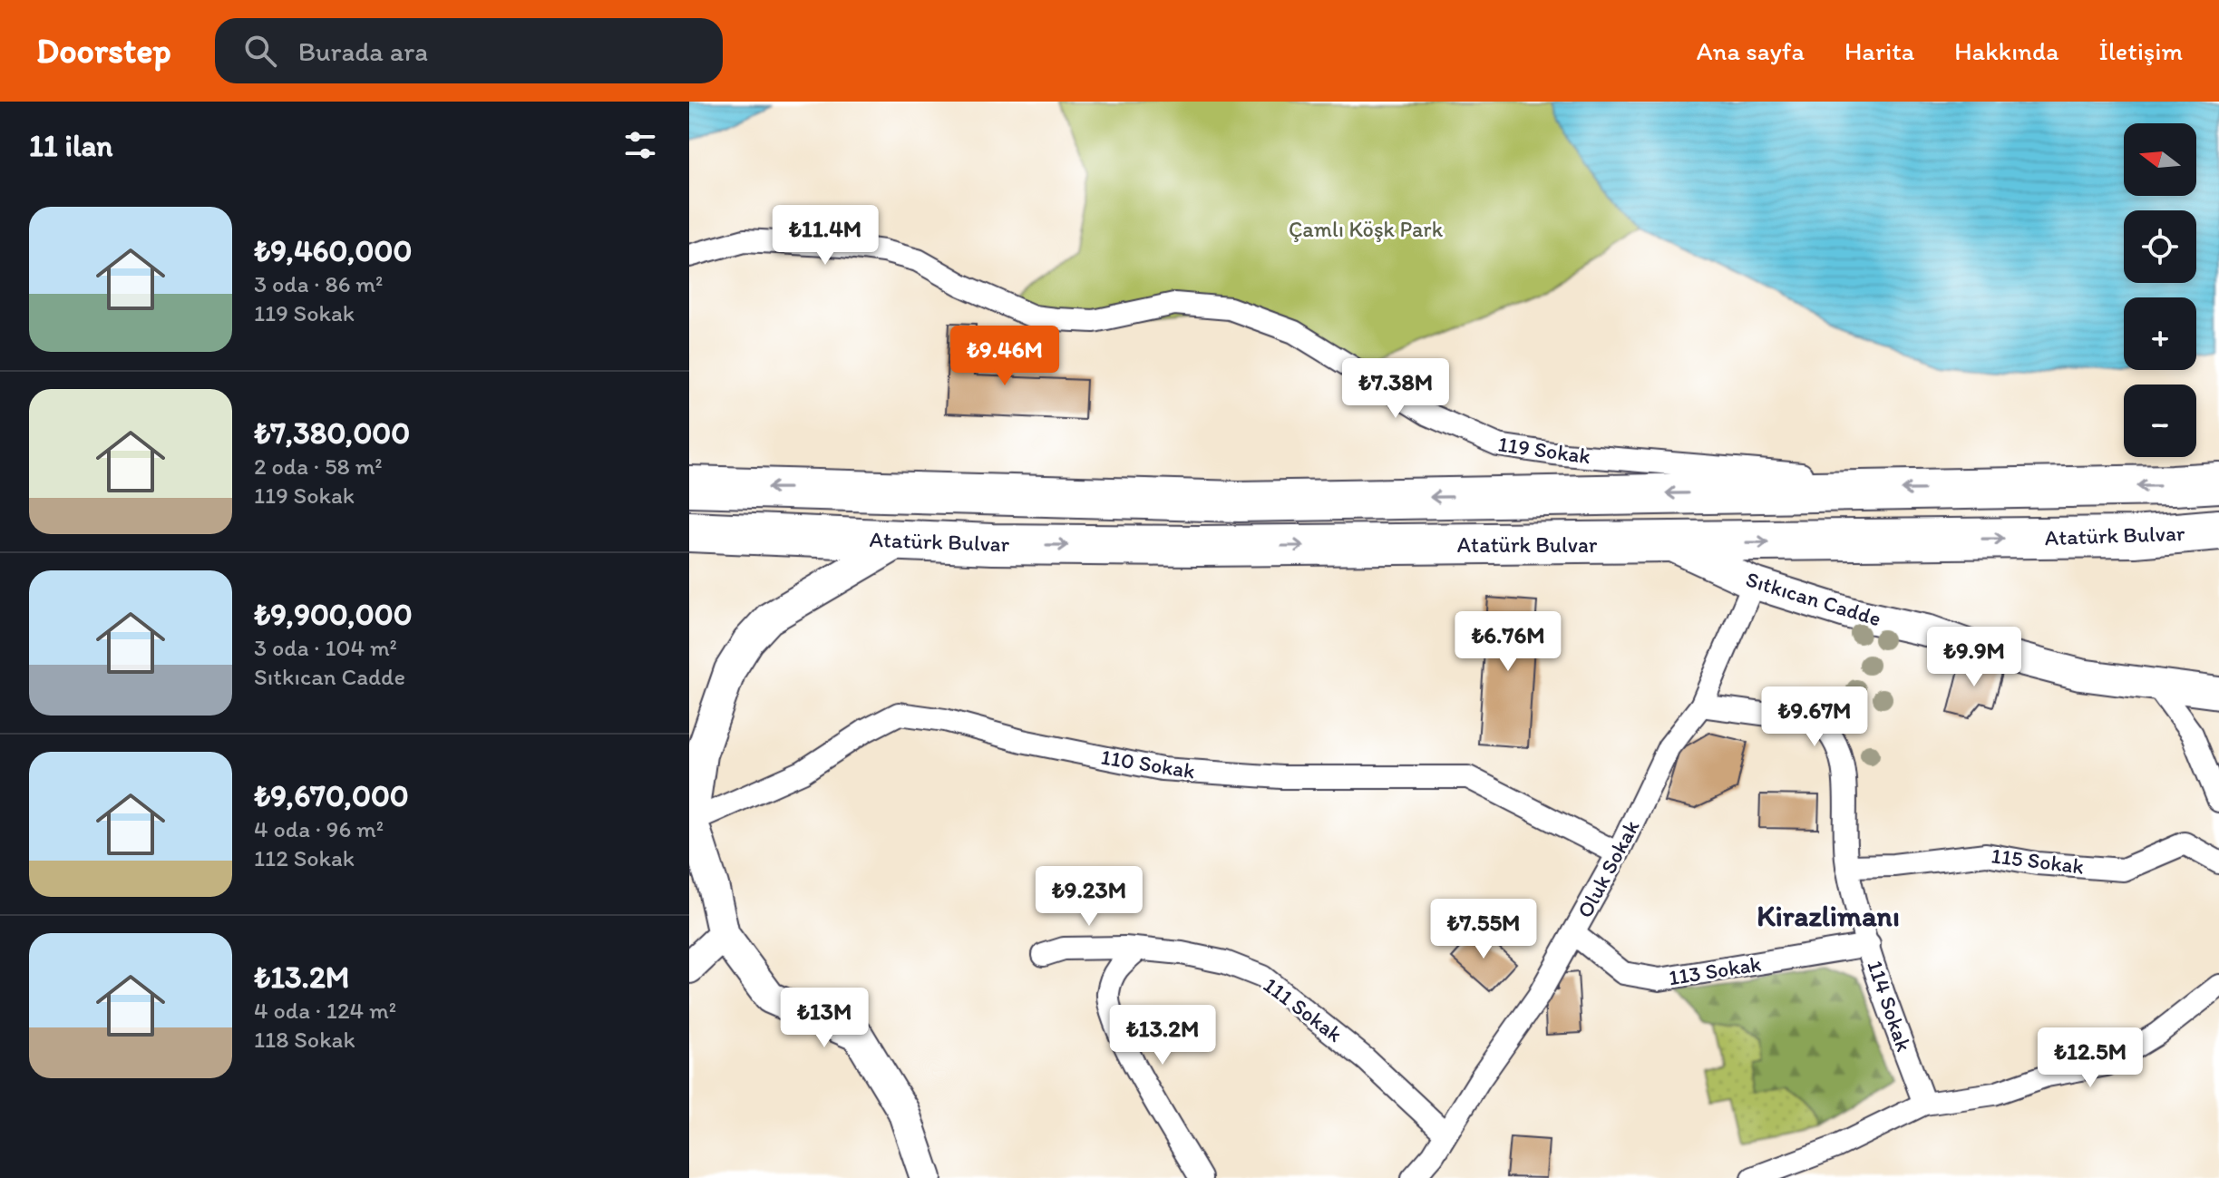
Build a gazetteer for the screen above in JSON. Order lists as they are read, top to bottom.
{
  "streets": {
    "highway": ["Atatürk Bulvar"],
    "street": [
      "119 Sokak",
      "Sıtkıcan Cadde",
      "110 Sokak",
      "115 Sokak",
      "Oluk Sokak",
      "113 Sokak",
      "114 Sokak",
      "111 Sokak"
    ]
  },
  "crossings": [
    ["Atatürk Bulvar", "Sıtkıcan Cadde"],
    ["Sıtkıcan Cadde", "Oluk Sokak"],
    ["110 Sokak", "Oluk Sokak"],
    ["115 Sokak", "114 Sokak"],
    ["Oluk Sokak", "113 Sokak"],
    ["Oluk Sokak", "114 Sokak"],
    ["Oluk Sokak", "111 Sokak"],
    ["113 Sokak", "114 Sokak"]
  ],
  "districts": ["Kirazlimanı"],
  "parks": ["Çamlı Köşk Park"],
  "north": "left",
  "page": {
    "header": "Doorstep",
    "search": "Burada ara",
    "nav": [
      "Ana sayfa",
      "Harita",
      "Hakkında",
      "İletişim"
    ],
    "heading": "11 ilan",
    "map_buttons": ["+", "−"],
    "list": [
      {
        "name": "₺9,460,000",
        "note": "3 oda · 86 m² · 119 Sokak"
      },
      {
        "name": "₺7,380,000",
        "note": "2 oda · 58 m² · 119 Sokak"
      },
      {
        "name": "₺9,900,000",
        "note": "3 oda · 104 m² · Sıtkıcan Cadde"
      },
      {
        "name": "₺9,670,000",
        "note": "4 oda · 96 m² · 112 Sokak"
      },
      {
        "name": "₺13.2M",
        "note": "4 oda · 124 m² · 118 Sokak"
      }
    ],
    "price": [
      "₺11.4M",
      "₺9.46M",
      "₺7.38M",
      "₺6.76M",
      "₺9.9M",
      "₺9.67M",
      "₺9.23M",
      "₺7.55M",
      "₺13M",
      "₺13.2M",
      "₺12.5M"
    ]
  }
}
